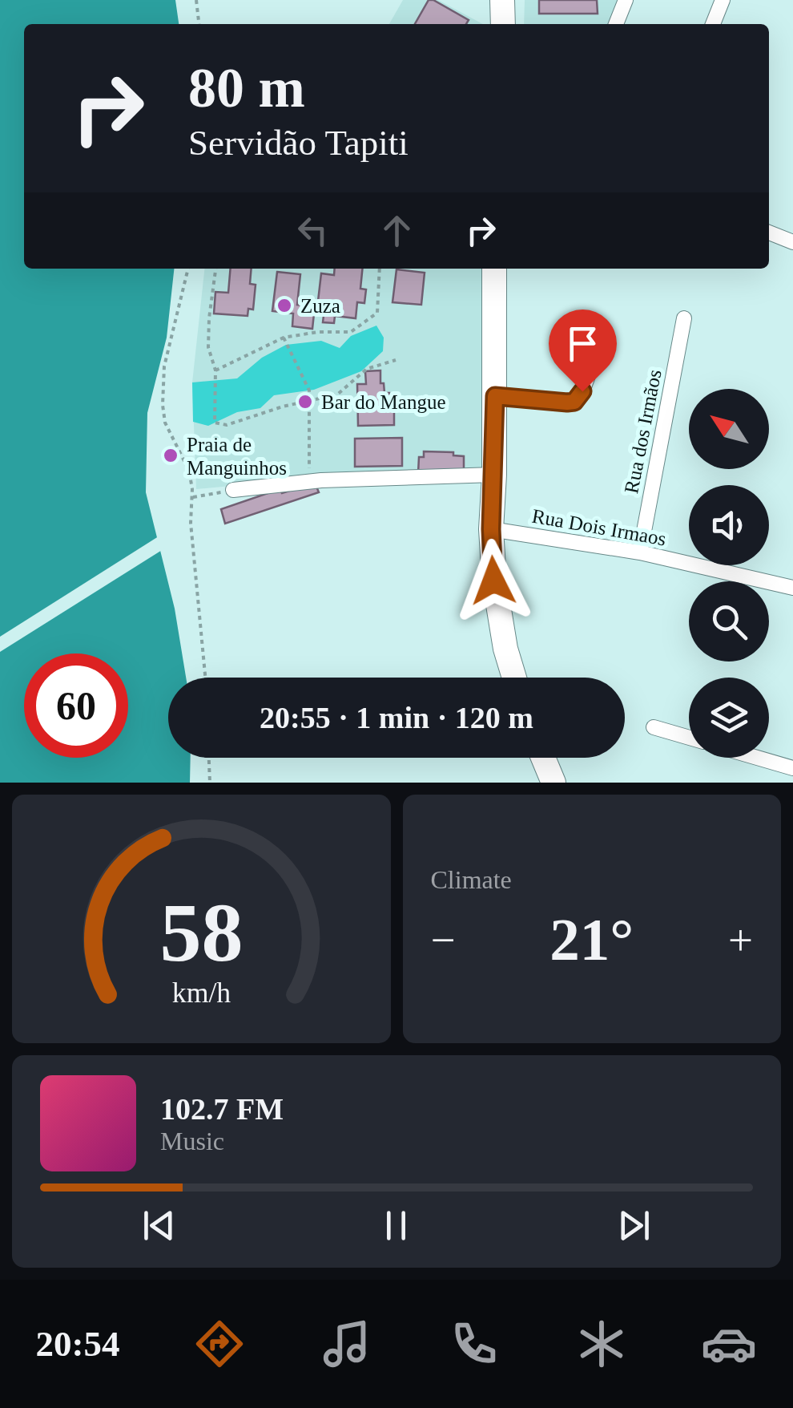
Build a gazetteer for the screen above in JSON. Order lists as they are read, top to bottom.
{
  "streets": {
    "street": ["Rua dos Irmãos", "Rua Dois Irmaos"]
  },
  "crossings": [
    ["Rua dos Irmãos", "Rua Dois Irmaos"]
  ],
  "places": ["Zuza", "Bar do Mangue", "Praia de Manguinhos"],
  "north": "top left",
  "page": {
    "turn": ["80 m", "Servidão Tapiti"],
    "limit": "60",
    "trip": "20:55 · 1 min · 120 m",
    "tile": "Climate",
    "heat": ["−", "21°", "+"],
    "song": ["102.7 FM", "Music"],
    "tabs": "20:54",
    "gauge": ["58", "km/h"]
  }
}
